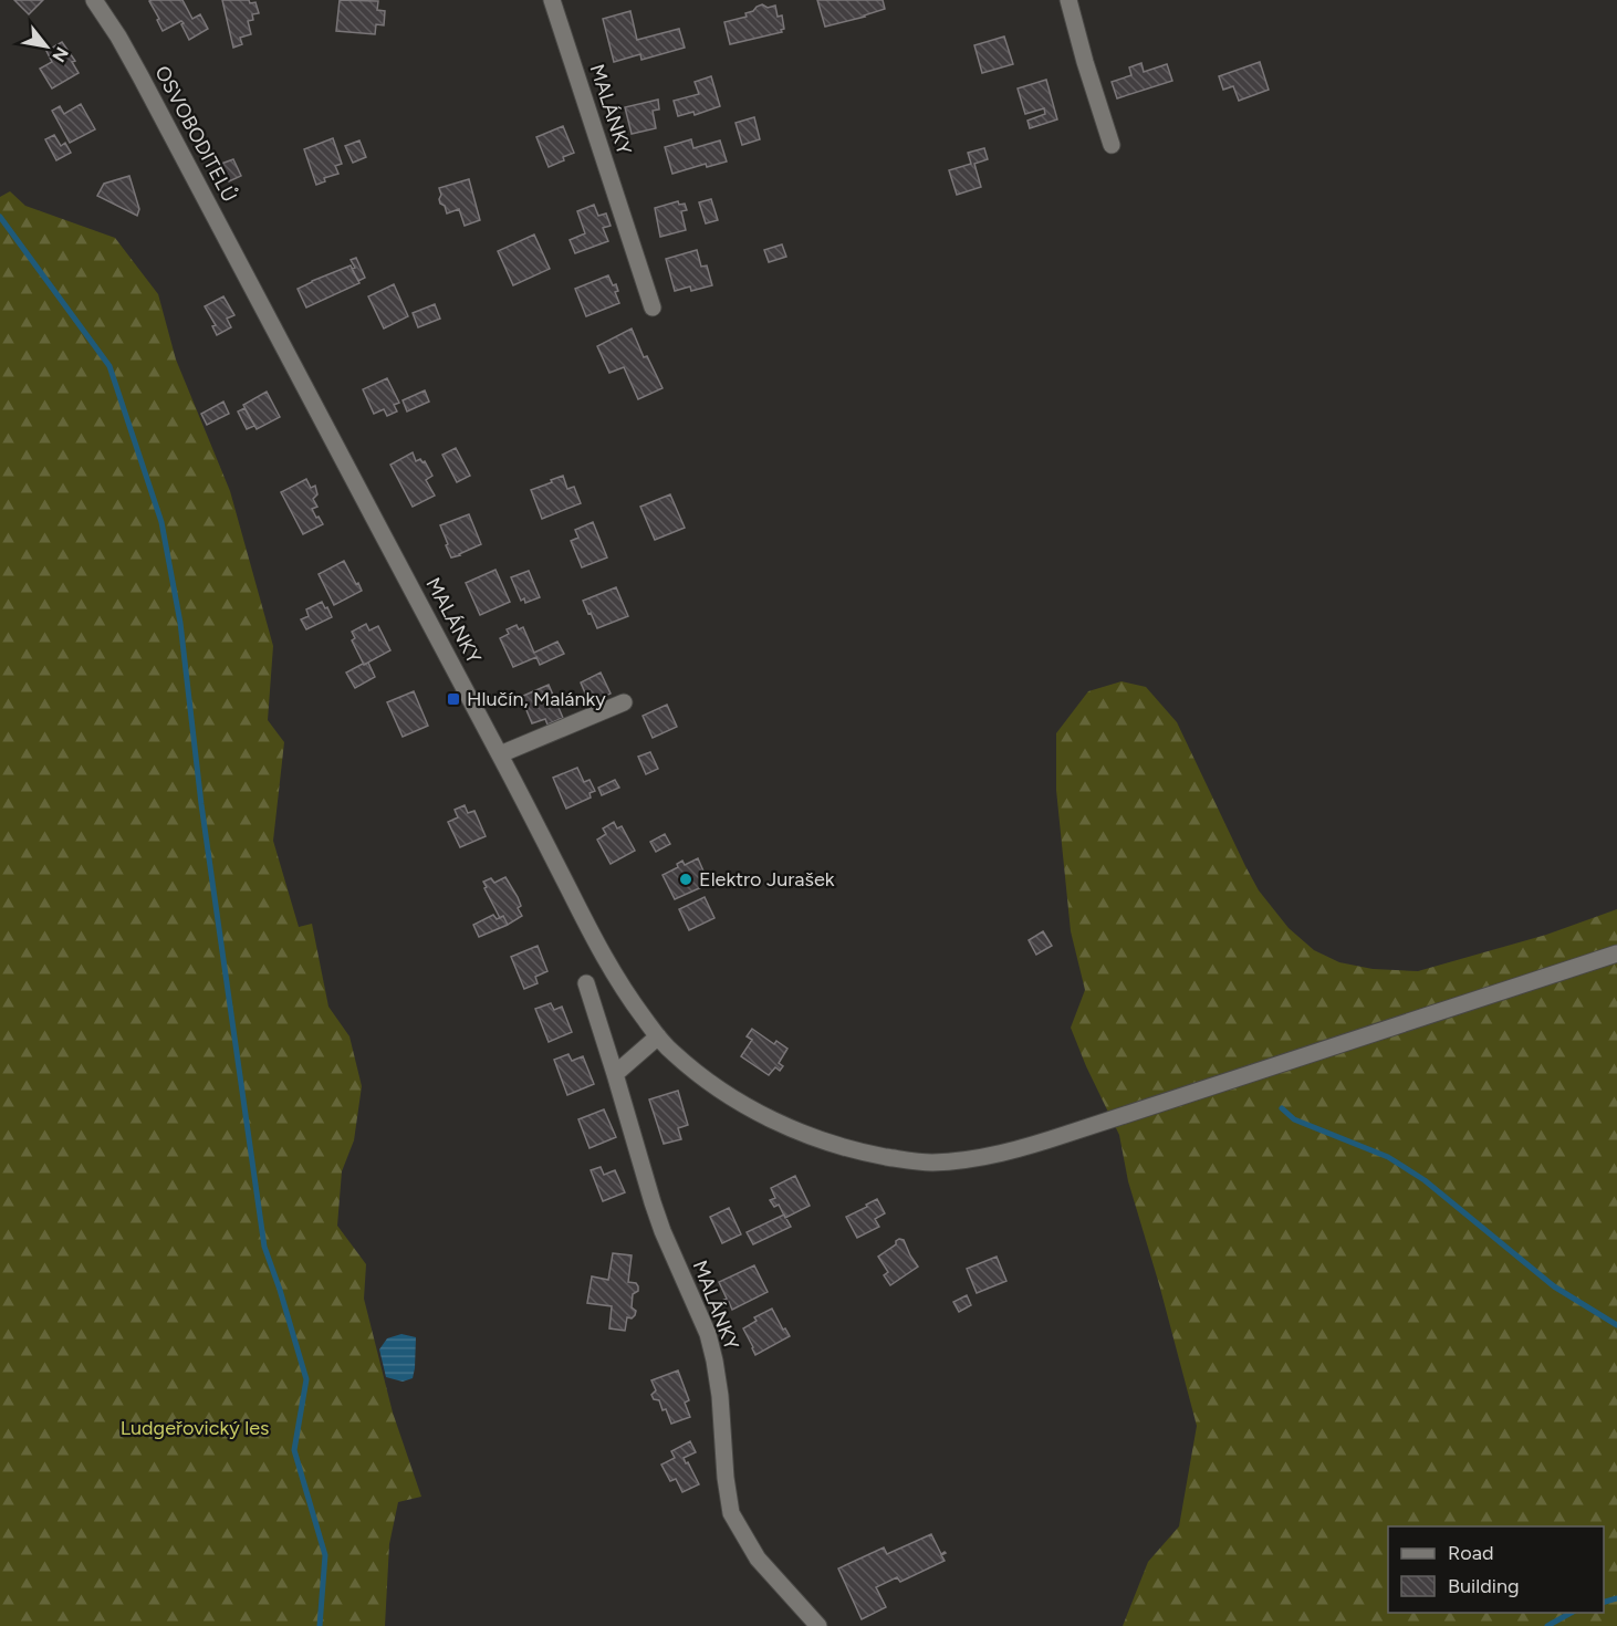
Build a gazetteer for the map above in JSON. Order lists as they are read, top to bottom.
{
  "streets": {
    "street": ["MALÁNKY", "OSVOBODITELŮ"]
  },
  "crossings": [
    ["MALÁNKY", "OSVOBODITELŮ"]
  ],
  "parks": ["Ludgeřovický les"],
  "places": {
    "transit": ["Hlučín, Malánky"],
    "other": ["Elektro Jurašek"]
  },
  "legend": ["Road", "Building"],
  "north": "bottom right"
}
